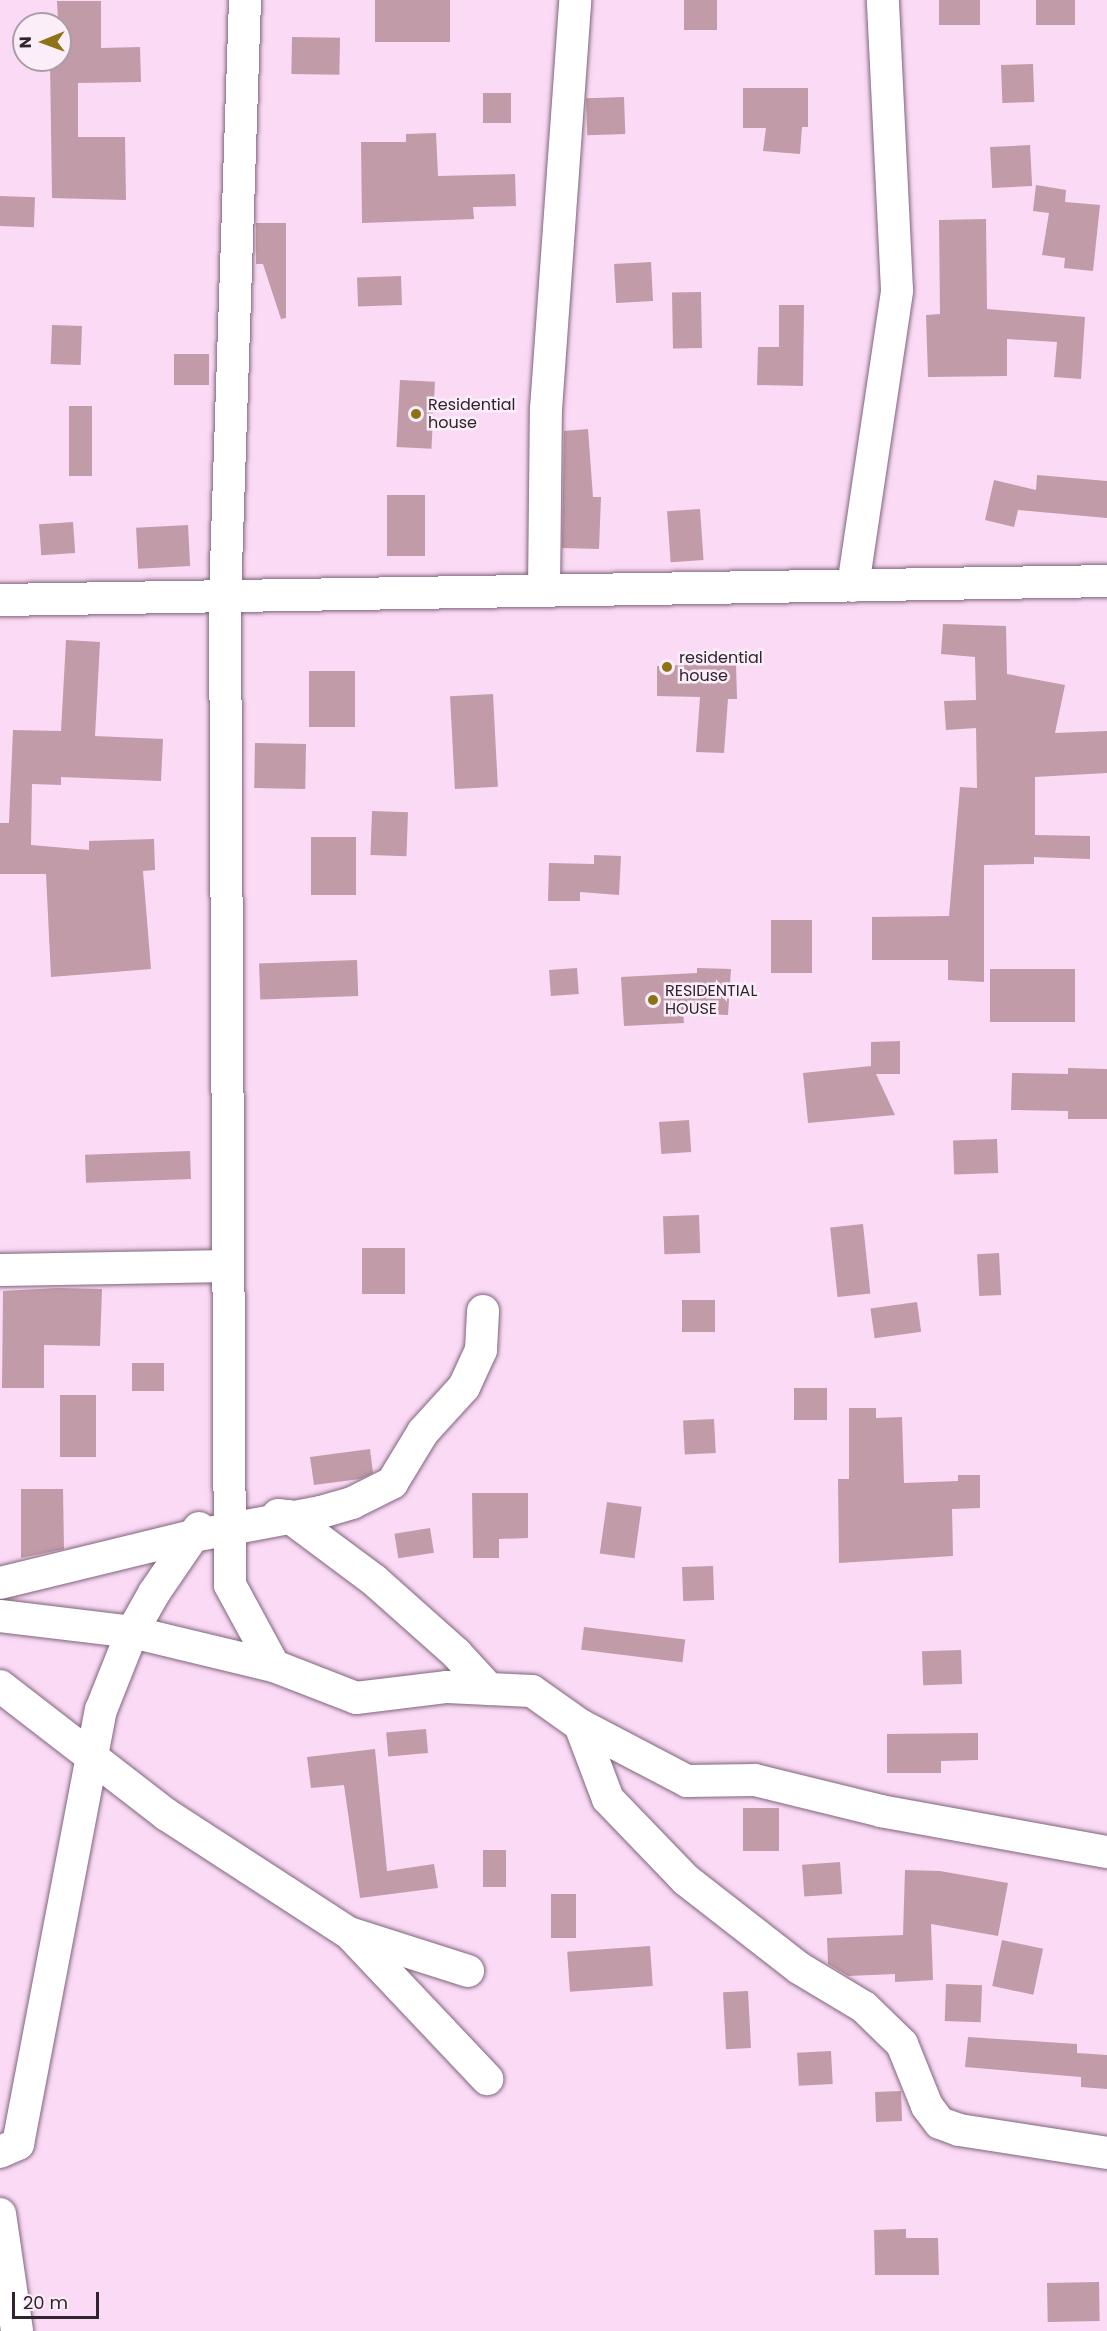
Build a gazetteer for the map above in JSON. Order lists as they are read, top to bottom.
{
  "places": ["Residential house", "residential house", "RESIDENTIAL HOUSE"],
  "scale_bar": "20 m",
  "north": "left"
}
